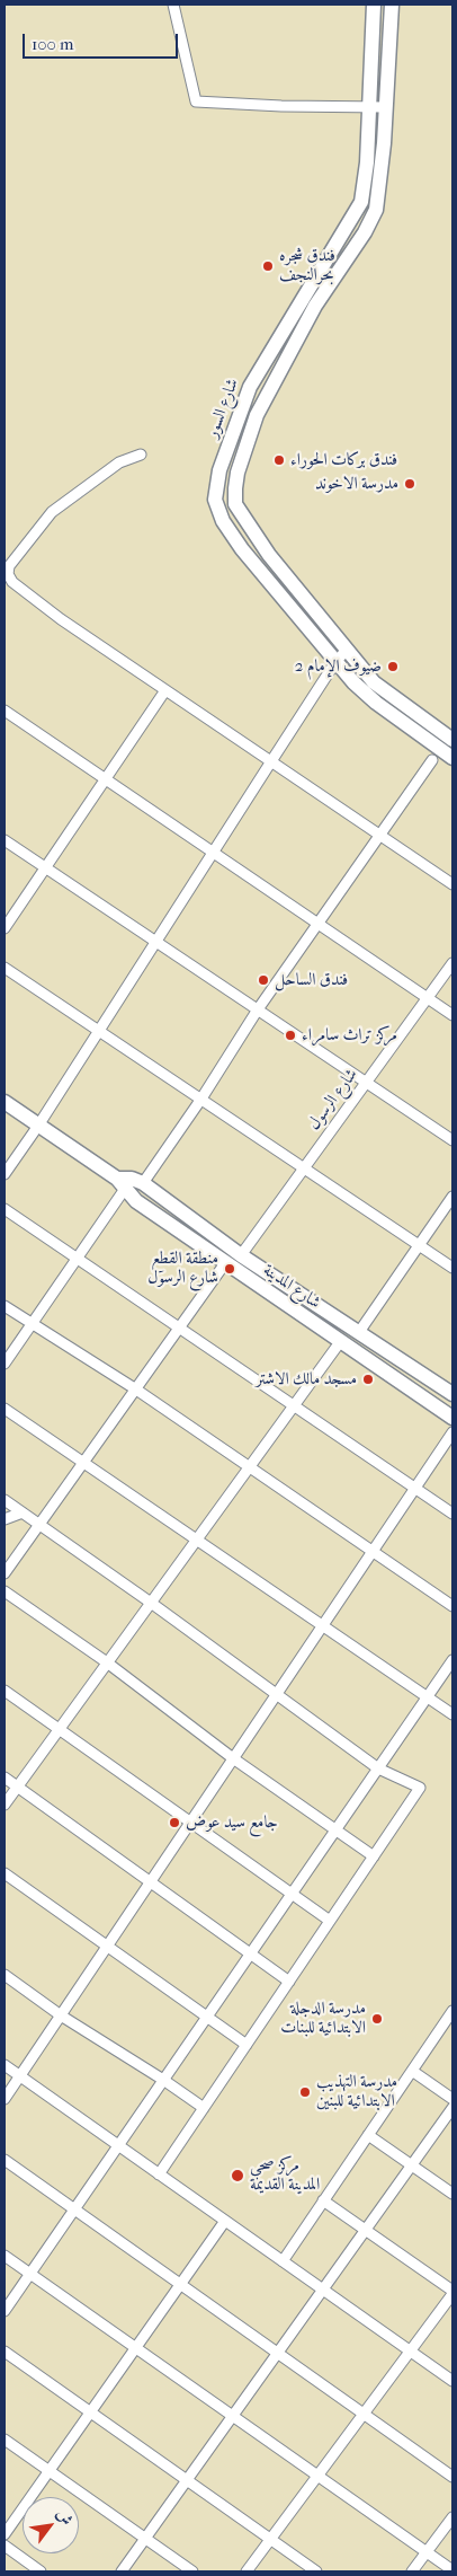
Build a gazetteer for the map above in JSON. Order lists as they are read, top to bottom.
{
  "streets": {
    "main road": ["شارع السور", "شارع المدينة"],
    "street": ["شارع الرسول"]
  },
  "crossings": [
    ["شارع الرسول", "شارع المدينة"]
  ],
  "places": [
    "فندق شجره بحرالنجف",
    "فندق بركات الحوراء",
    "مدرسة الاخوند",
    "ضيوف الإمام 2",
    "فندق الساحل",
    "مركز تراث سامراء",
    "منطقة القطع شارع الرسول",
    "مسجد مالك الاشتر",
    "جامع سيد عوض",
    "مدرسة الدجلة الابتدائية للبنات",
    "مدرسة التهذيب الابتدائية للبنين",
    "مركز صحي المدينة القديمة"
  ],
  "scale_bar": "100 m",
  "north": "top right"
}
